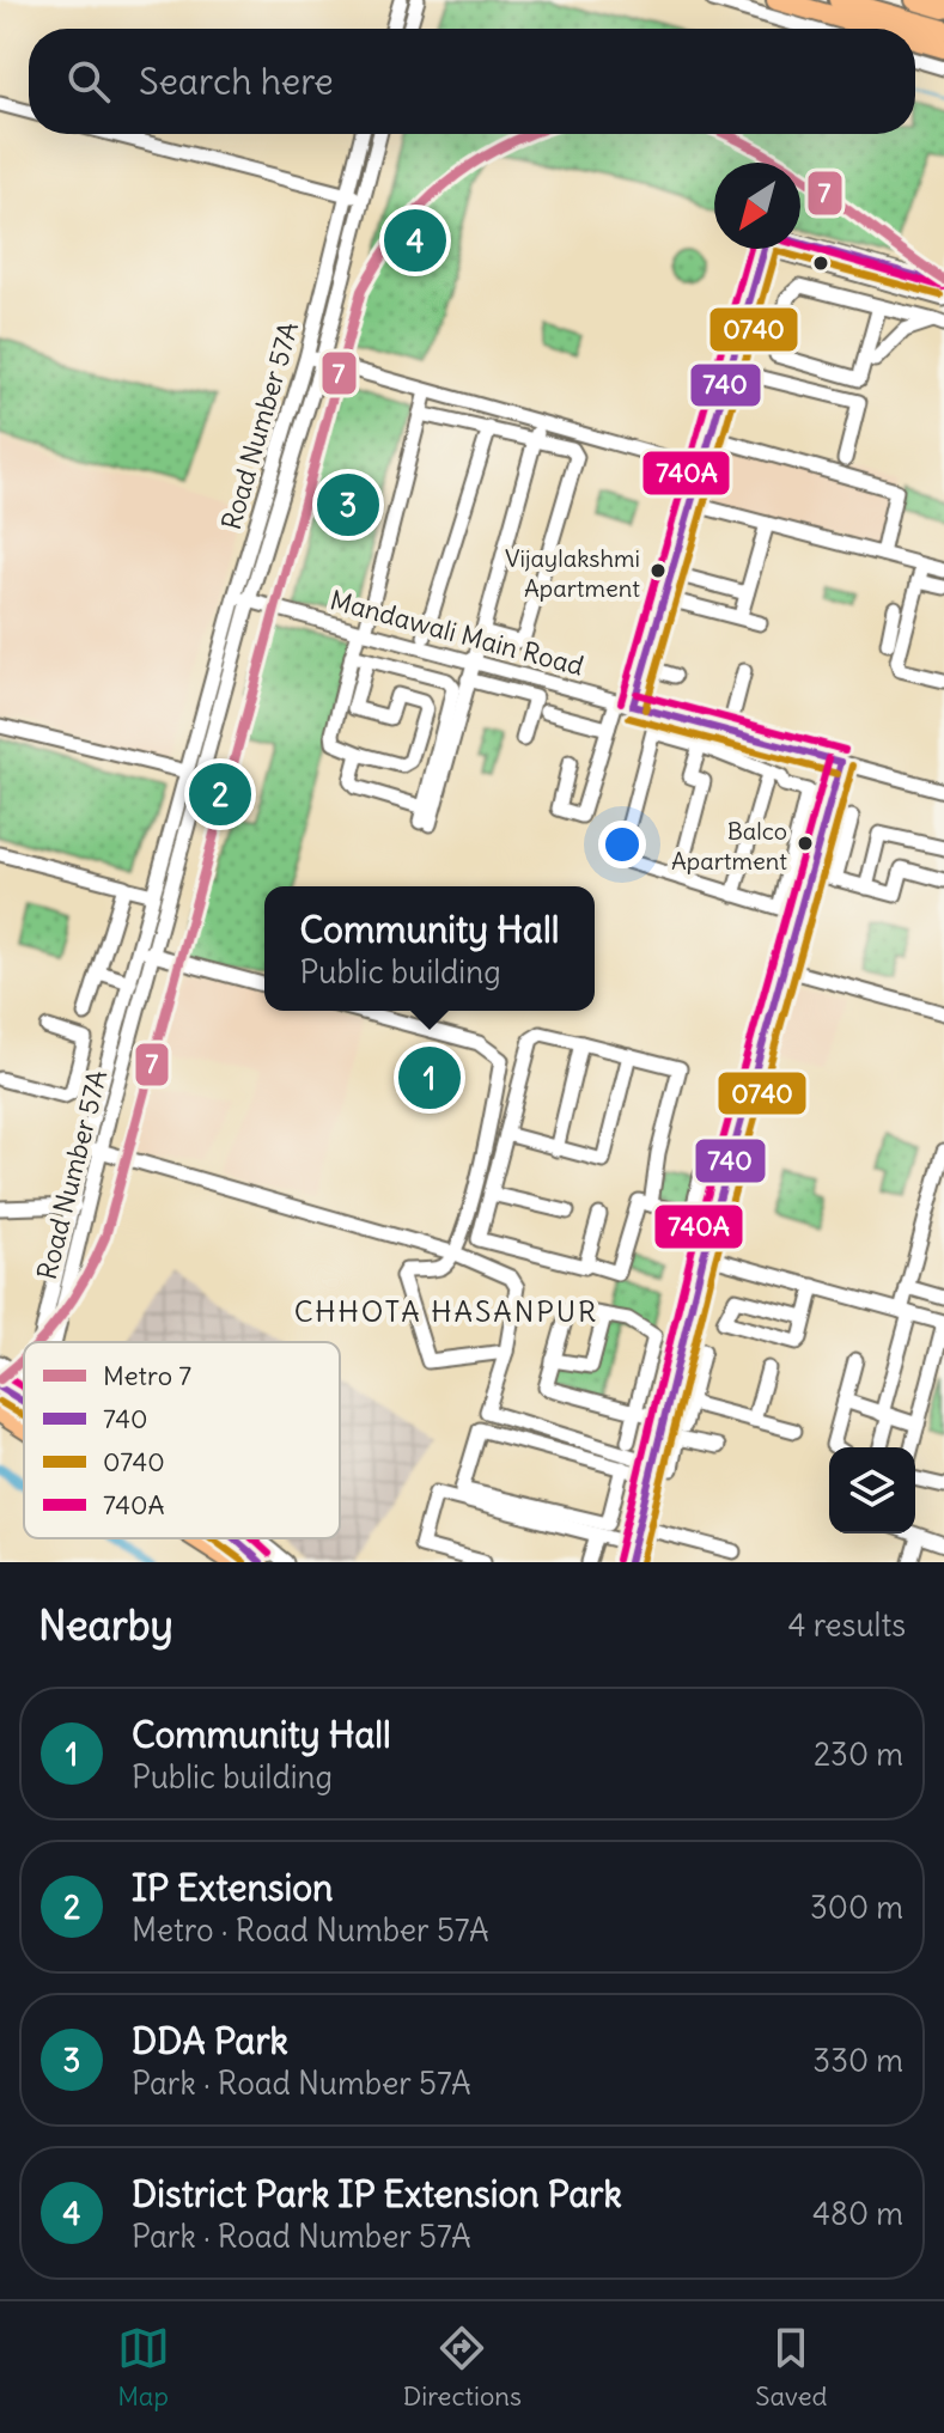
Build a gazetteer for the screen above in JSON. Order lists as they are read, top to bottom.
{
  "streets": {
    "street": ["Road Number 57A", "Mandawali Main Road"]
  },
  "crossings": [
    ["Road Number 57A", "Mandawali Main Road"]
  ],
  "districts": ["CHHOTA HASANPUR"],
  "places": ["Vijaylakshmi Apartment", "Balco Apartment"],
  "lines": [
    "metro line 7",
    "transit line 740",
    "transit line 740A",
    "transit line 0740"
  ],
  "legend": [
    "Metro 7",
    "740",
    "0740",
    "740A"
  ],
  "north": "bottom left",
  "page": {
    "search": "Search here",
    "pins": [
      "4",
      "3",
      "2",
      "1"
    ],
    "popup": ["Community Hall", "Public building"],
    "heading": ["Nearby", "4 results"],
    "list": [
      {
        "mark": "1",
        "name": "Community Hall",
        "note": "Public building",
        "value": "230 m"
      },
      {
        "mark": "2",
        "name": "IP Extension",
        "note": "Metro · Road Number 57A",
        "value": "300 m"
      },
      {
        "mark": "3",
        "name": "DDA Park",
        "note": "Park · Road Number 57A",
        "value": "330 m"
      },
      {
        "mark": "4",
        "name": "District Park IP Extension Park",
        "note": "Park · Road Number 57A",
        "value": "480 m"
      }
    ],
    "nav": ["Map", "Directions", "Saved"]
  }
}
